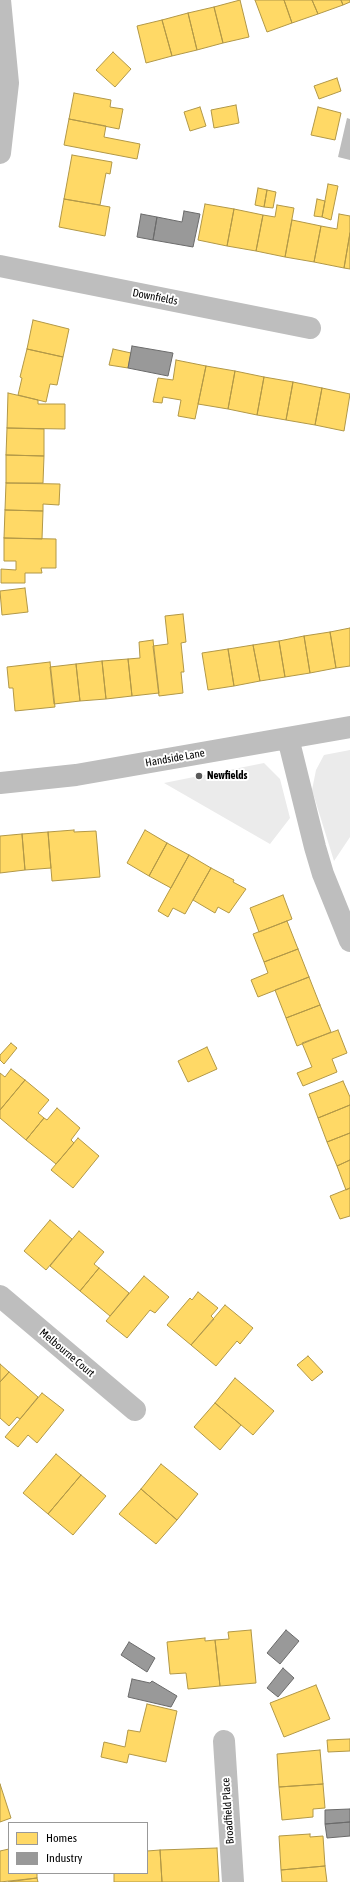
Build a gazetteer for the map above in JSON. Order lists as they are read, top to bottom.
{
  "streets": {
    "street": [
      "Downfields",
      "Handside Lane",
      "Melbourne Court",
      "Broadfield Place"
    ]
  },
  "places": ["Newfields"],
  "legend": ["Homes", "Industry"]
}
